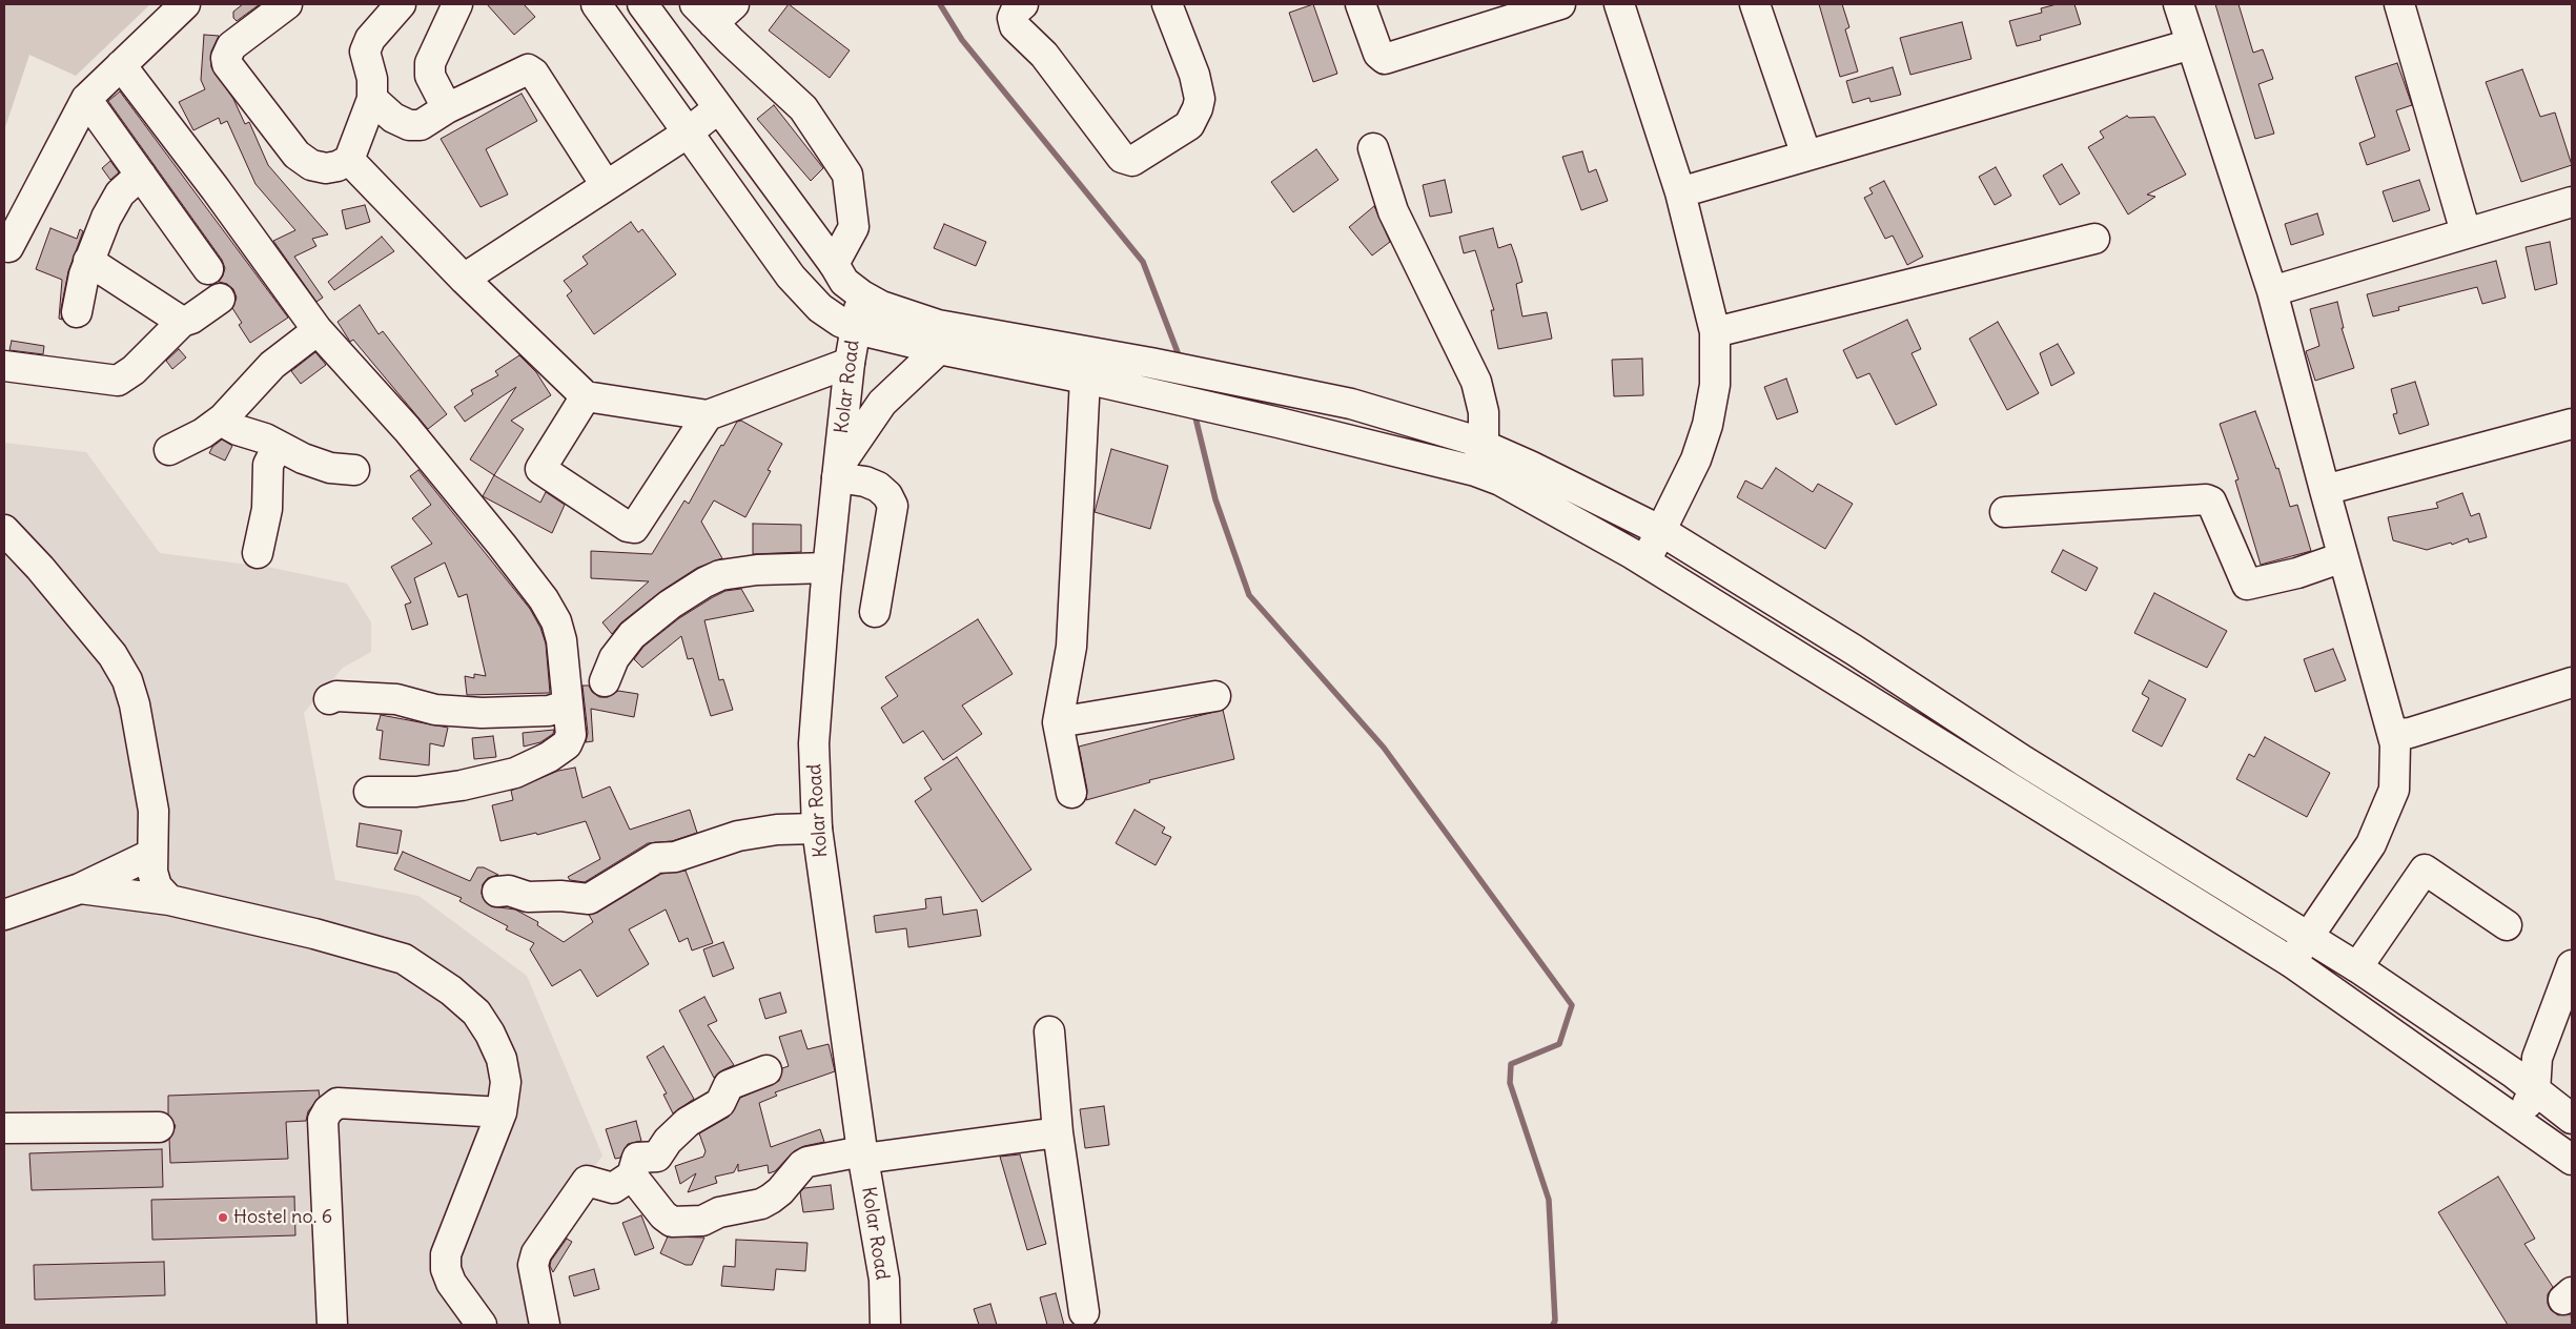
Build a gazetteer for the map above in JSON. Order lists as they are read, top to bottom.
{
  "streets": {
    "street": ["Kolar Road"]
  },
  "places": ["Hostel no. 6"]
}
